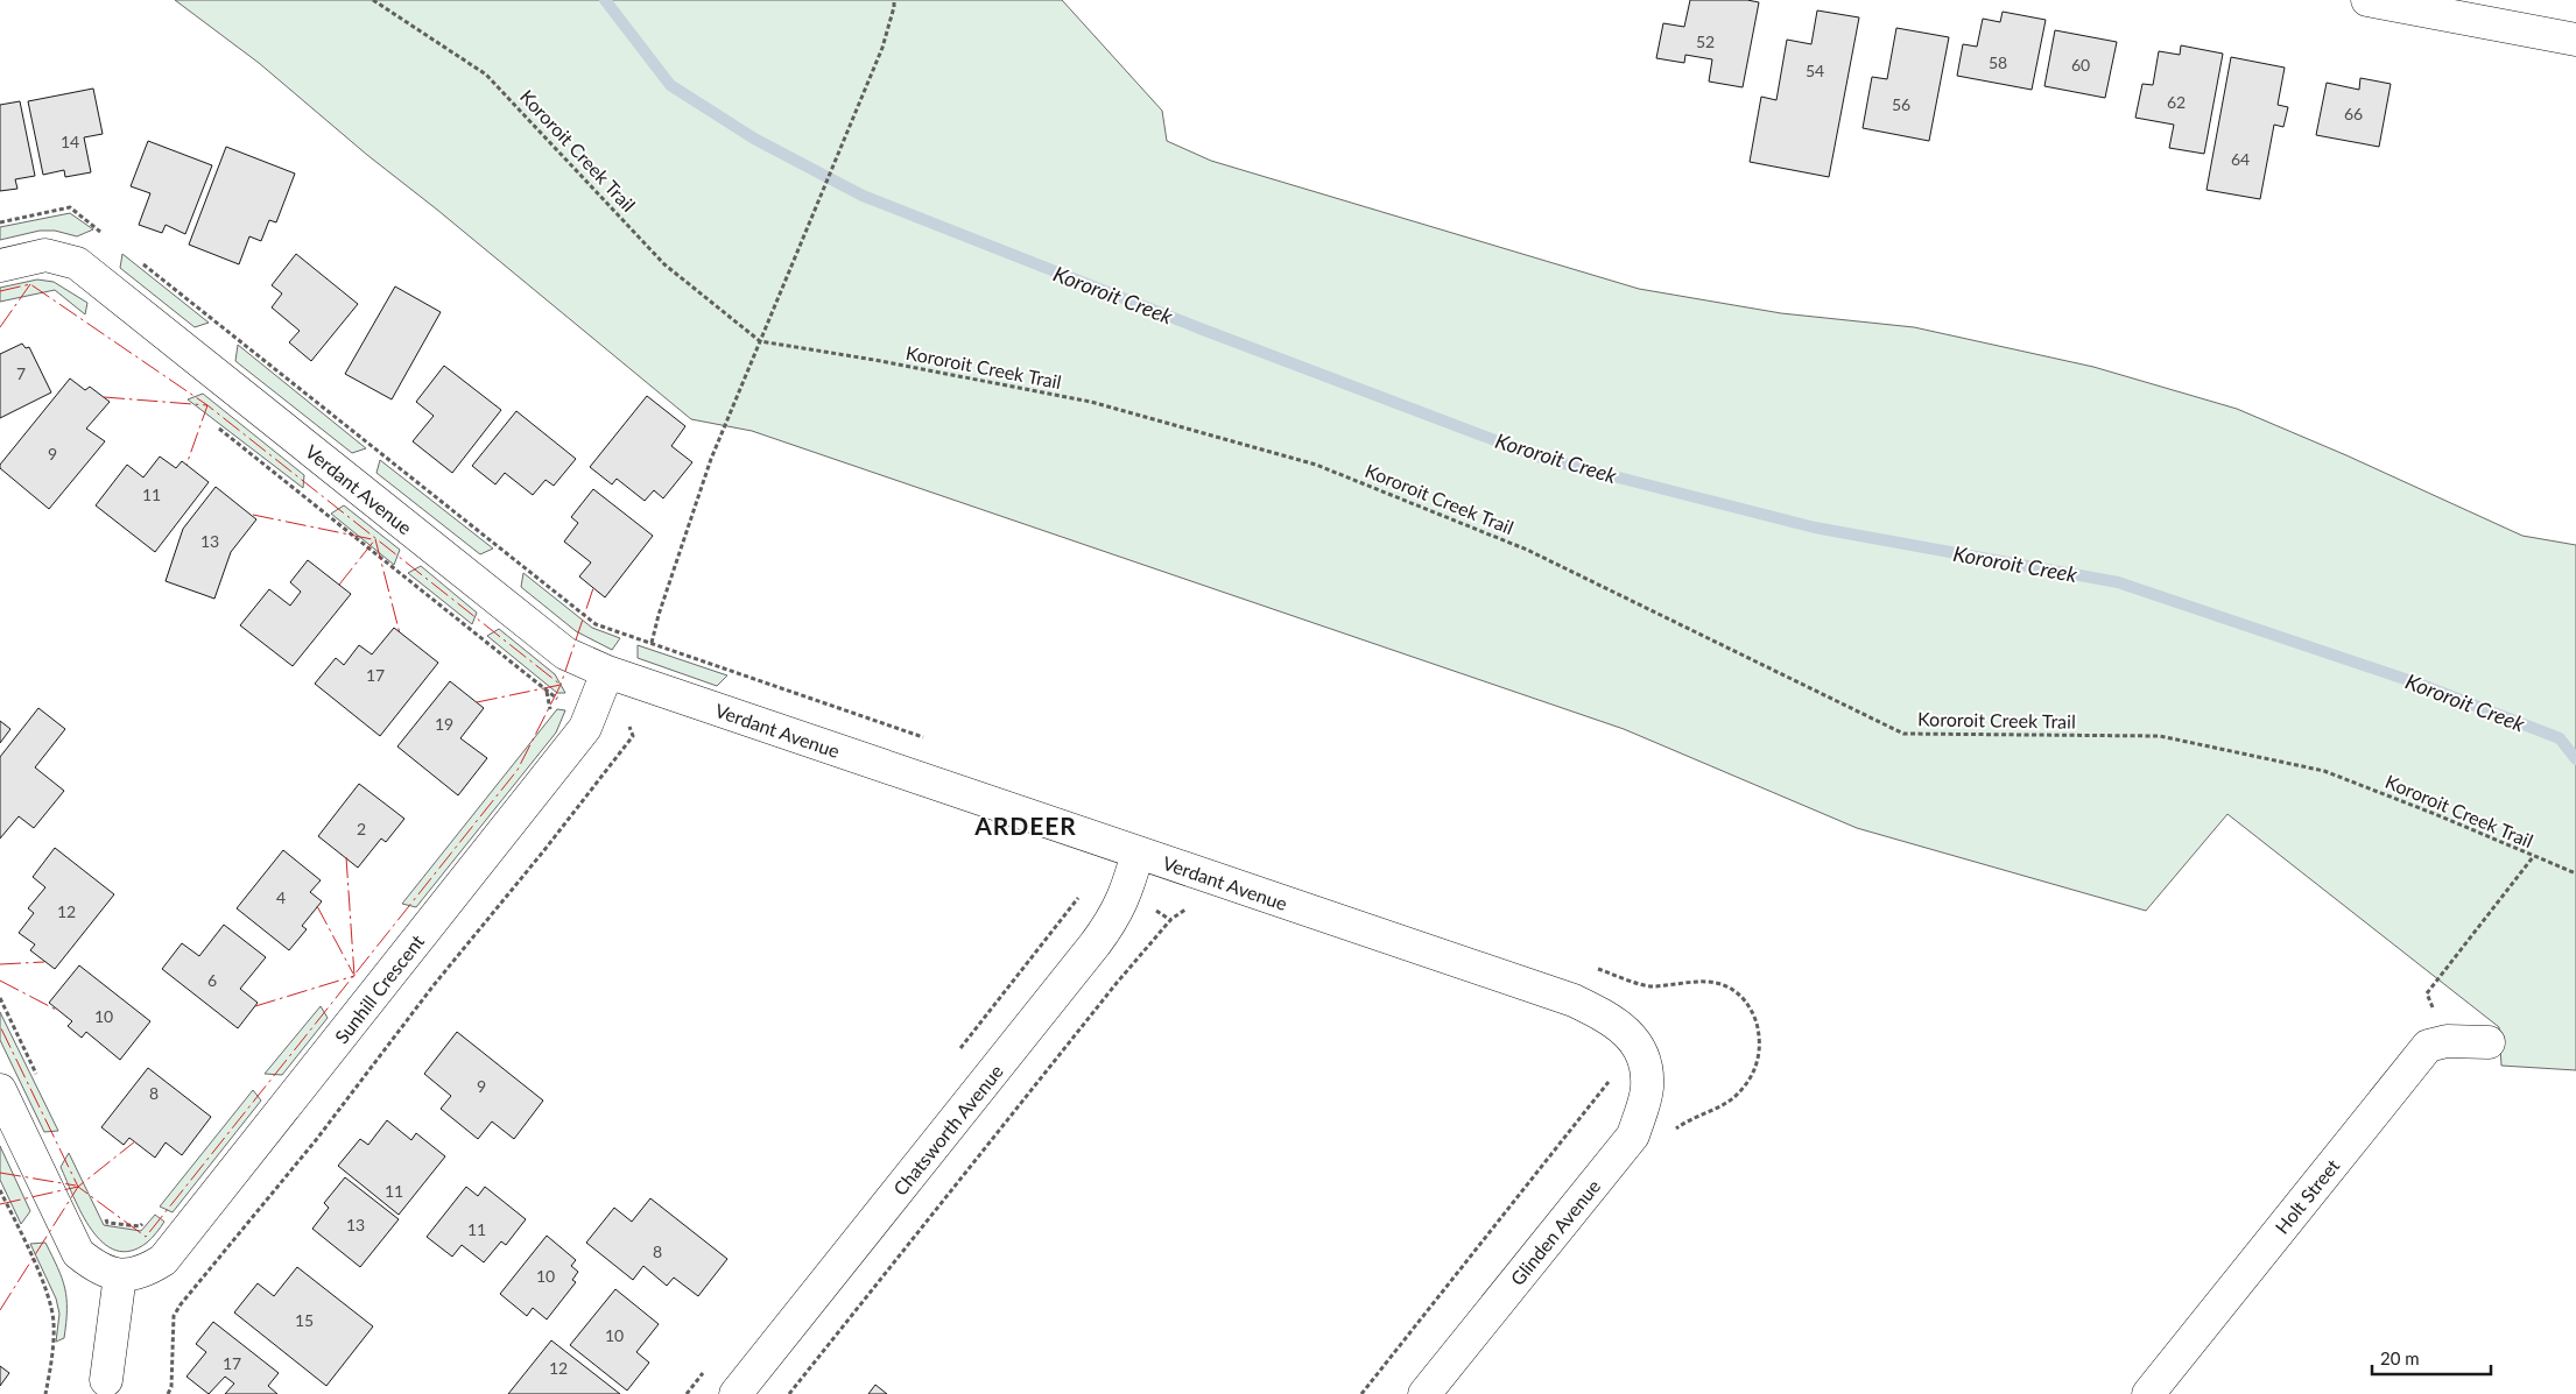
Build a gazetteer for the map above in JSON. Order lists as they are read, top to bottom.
{
  "streets": {
    "street": [
      "Verdant Avenue",
      "Sunhill Crescent",
      "Chatsworth Avenue",
      "Holt Street",
      "Glinden Avenue"
    ],
    "path": ["Kororoit Creek Trail"]
  },
  "crossings": [
    ["Verdant Avenue", "Sunhill Crescent"],
    ["Verdant Avenue", "Chatsworth Avenue"],
    ["Verdant Avenue", "Glinden Avenue"]
  ],
  "districts": ["ARDEER"],
  "water": ["Kororoit Creek"],
  "house_numbers": [
    "52",
    "58",
    "60",
    "54",
    "62",
    "56",
    "66",
    "14",
    "64",
    "7",
    "9",
    "11",
    "13",
    "17",
    "19",
    "2",
    "4",
    "12",
    "6",
    "10",
    "9",
    "8",
    "11",
    "13",
    "11",
    "8",
    "10",
    "15",
    "10",
    "17",
    "12"
  ],
  "scale_bar": "20 m"
}
